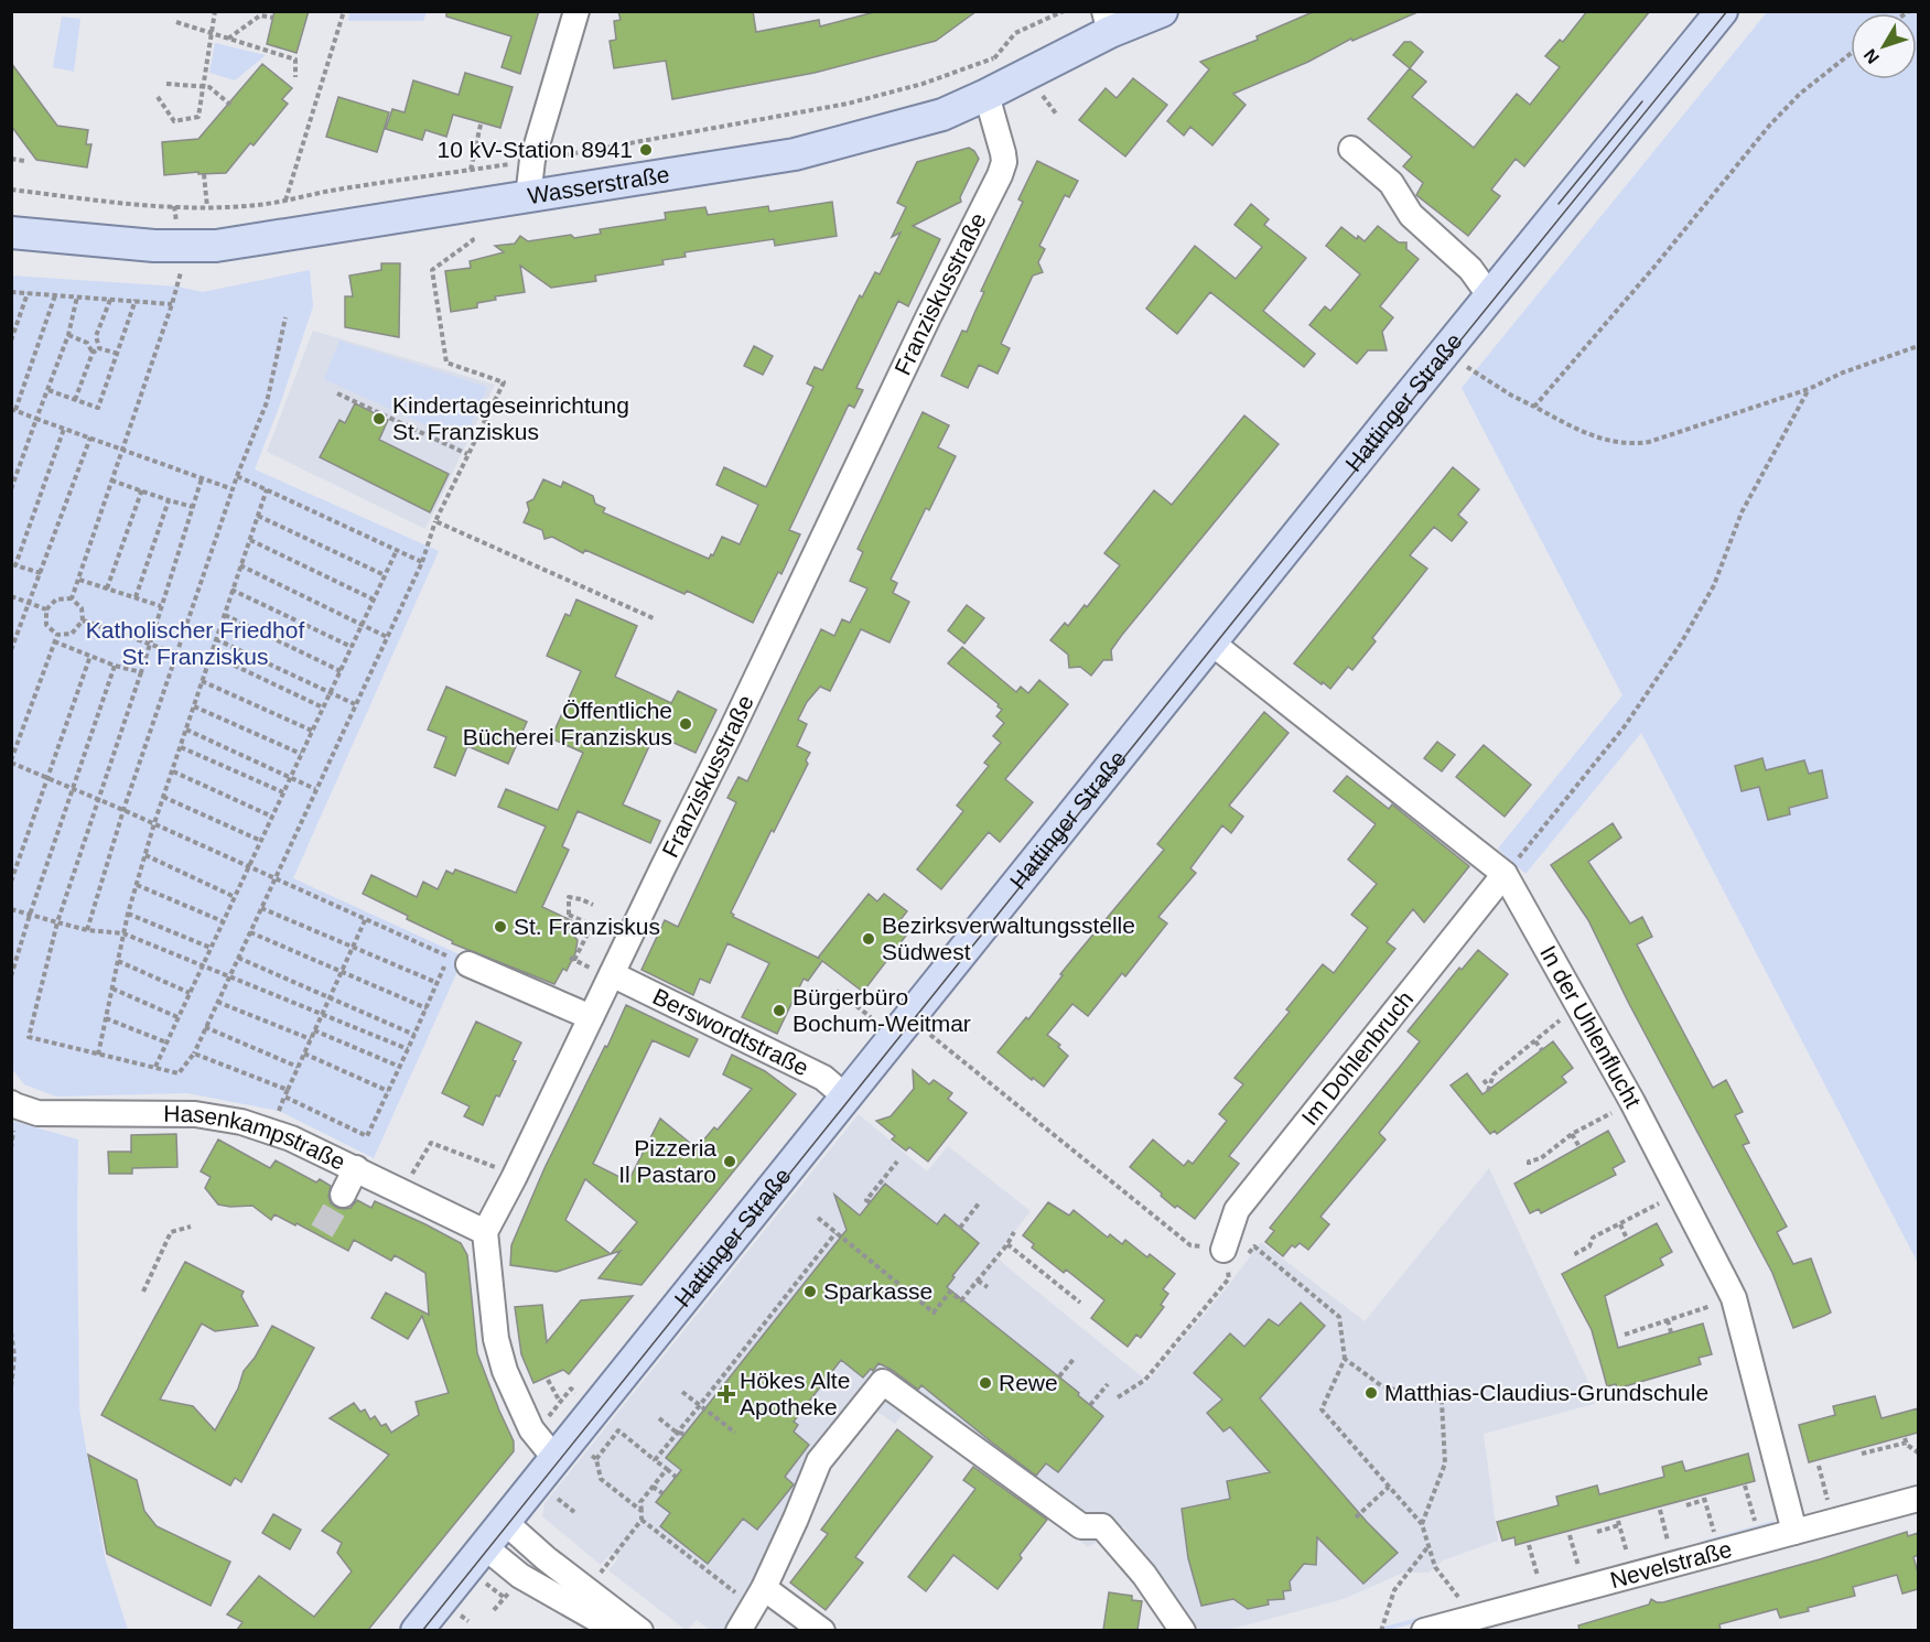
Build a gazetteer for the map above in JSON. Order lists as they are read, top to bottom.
{
  "streets": {
    "main road": ["Wasserstraße", "Hattinger Straße"],
    "street": [
      "Franziskusstraße",
      "In der Uhlenflucht",
      "Berswordtstraße",
      "Im Dohlenbruch",
      "Hasenkampstraße",
      "Nevelstraße"
    ]
  },
  "crossings": [
    ["Wasserstraße", "Franziskusstraße"],
    ["Franziskusstraße", "Berswordtstraße"],
    ["Franziskusstraße", "Hasenkampstraße"],
    ["Hattinger Straße", "In der Uhlenflucht"],
    ["Hattinger Straße", "Berswordtstraße"],
    ["In der Uhlenflucht", "Im Dohlenbruch"],
    ["In der Uhlenflucht", "Nevelstraße"]
  ],
  "parks": ["Katholischer Friedhof St. Franziskus"],
  "places": {
    "other": [
      "10 kV-Station 8941",
      "Kindertageseinrichtung St. Franziskus",
      "Öffentliche Bücherei Franziskus",
      "St. Franziskus",
      "Bezirksverwaltungsstelle Südwest",
      "Bürgerbüro Bochum-Weitmar",
      "Pizzeria Il Pastaro",
      "Sparkasse",
      "Rewe",
      "Matthias-Claudius-Grundschule"
    ],
    "health": ["Hökes Alte Apotheke"]
  },
  "north": "bottom left"
}
